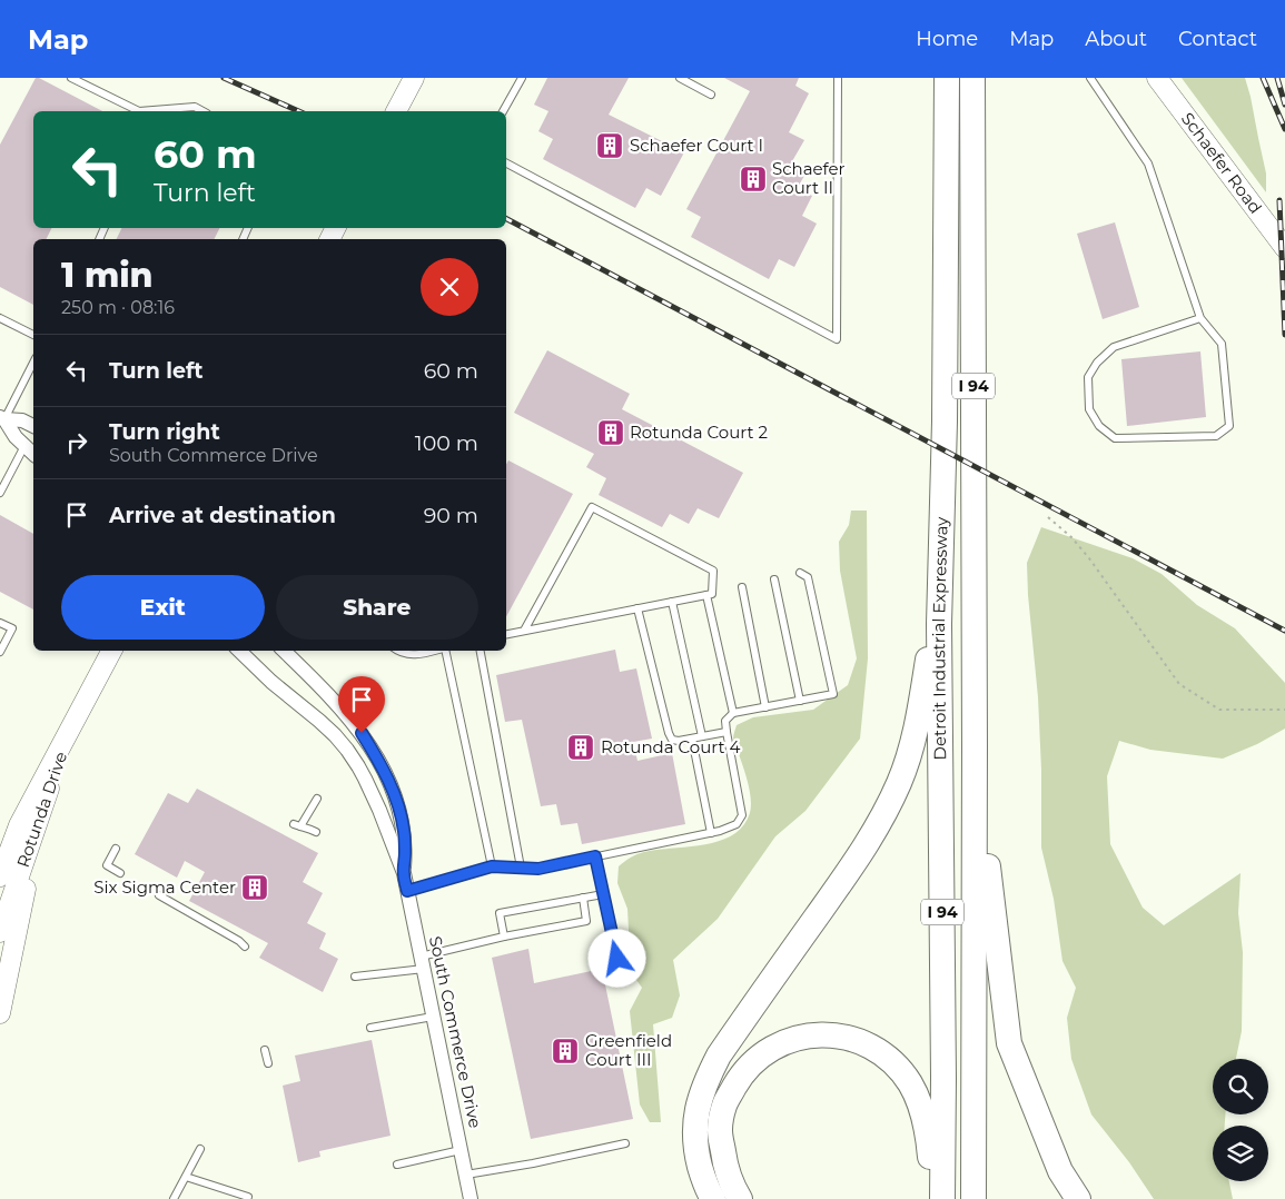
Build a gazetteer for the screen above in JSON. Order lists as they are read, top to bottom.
{
  "streets": {
    "highway": ["I 94", "Detroit Industrial Expressway"],
    "main road": ["Schaefer Road", "Rotunda Drive"],
    "street": ["South Commerce Drive"]
  },
  "places": {
    "building": [
      "Schaefer Court I",
      "Schaefer Court II",
      "Rotunda Court 2",
      "Rotunda Court 4",
      "Six Sigma Center",
      "Greenfield Court III"
    ]
  },
  "page": {
    "header": "Map",
    "nav": [
      "Home",
      "Map",
      "About",
      "Contact"
    ],
    "turn": ["60 m", "Turn left"],
    "heading": ["1 min", "250 m · 08:16"],
    "list": [
      {
        "name": "Turn left",
        "value": "60 m"
      },
      {
        "name": "Turn right",
        "note": "South Commerce Drive",
        "value": "100 m"
      },
      {
        "name": "Arrive at destination",
        "value": "90 m"
      }
    ],
    "buttons": ["Exit", "Share"]
  }
}
